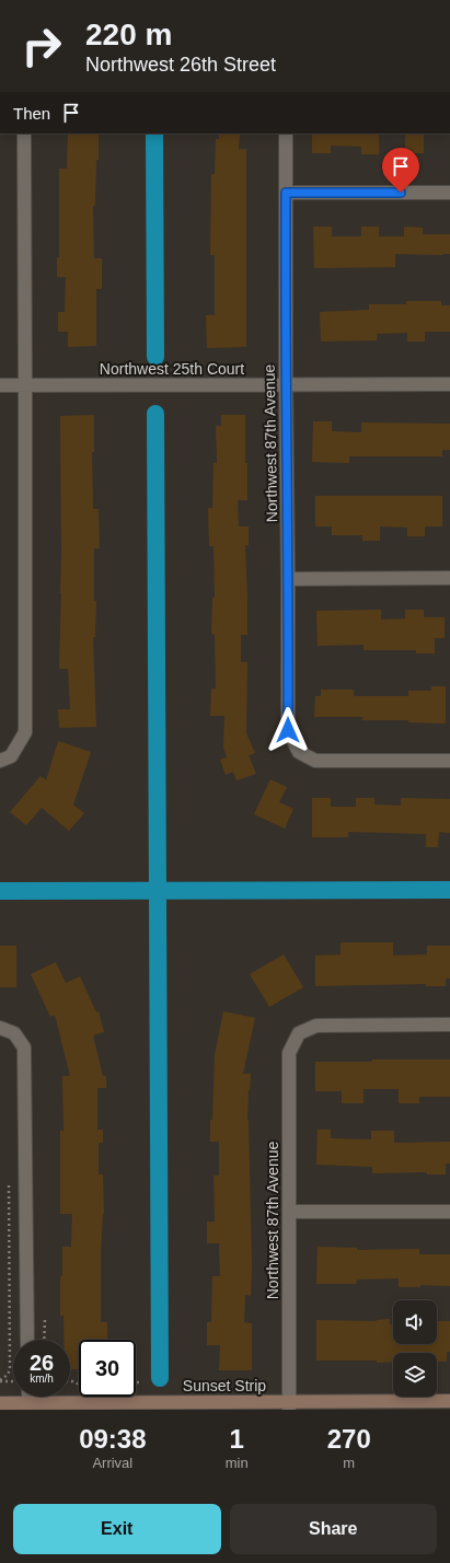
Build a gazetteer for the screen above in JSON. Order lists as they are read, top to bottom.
{
  "streets": {
    "street": ["Northwest 25th Court", "Northwest 87th Avenue", "Sunset Strip"]
  },
  "crossings": [
    ["Northwest 25th Court", "Northwest 87th Avenue"],
    ["Northwest 87th Avenue", "Sunset Strip"]
  ],
  "page": {
    "turn": ["220 m", "Northwest 26th Street"],
    "then": "Then",
    "speed": "26 km/h",
    "limit": "30",
    "eta": [
      "09:38",
      "Arrival",
      "1",
      "min",
      "270",
      "m"
    ],
    "buttons": ["Exit", "Share"]
  }
}
